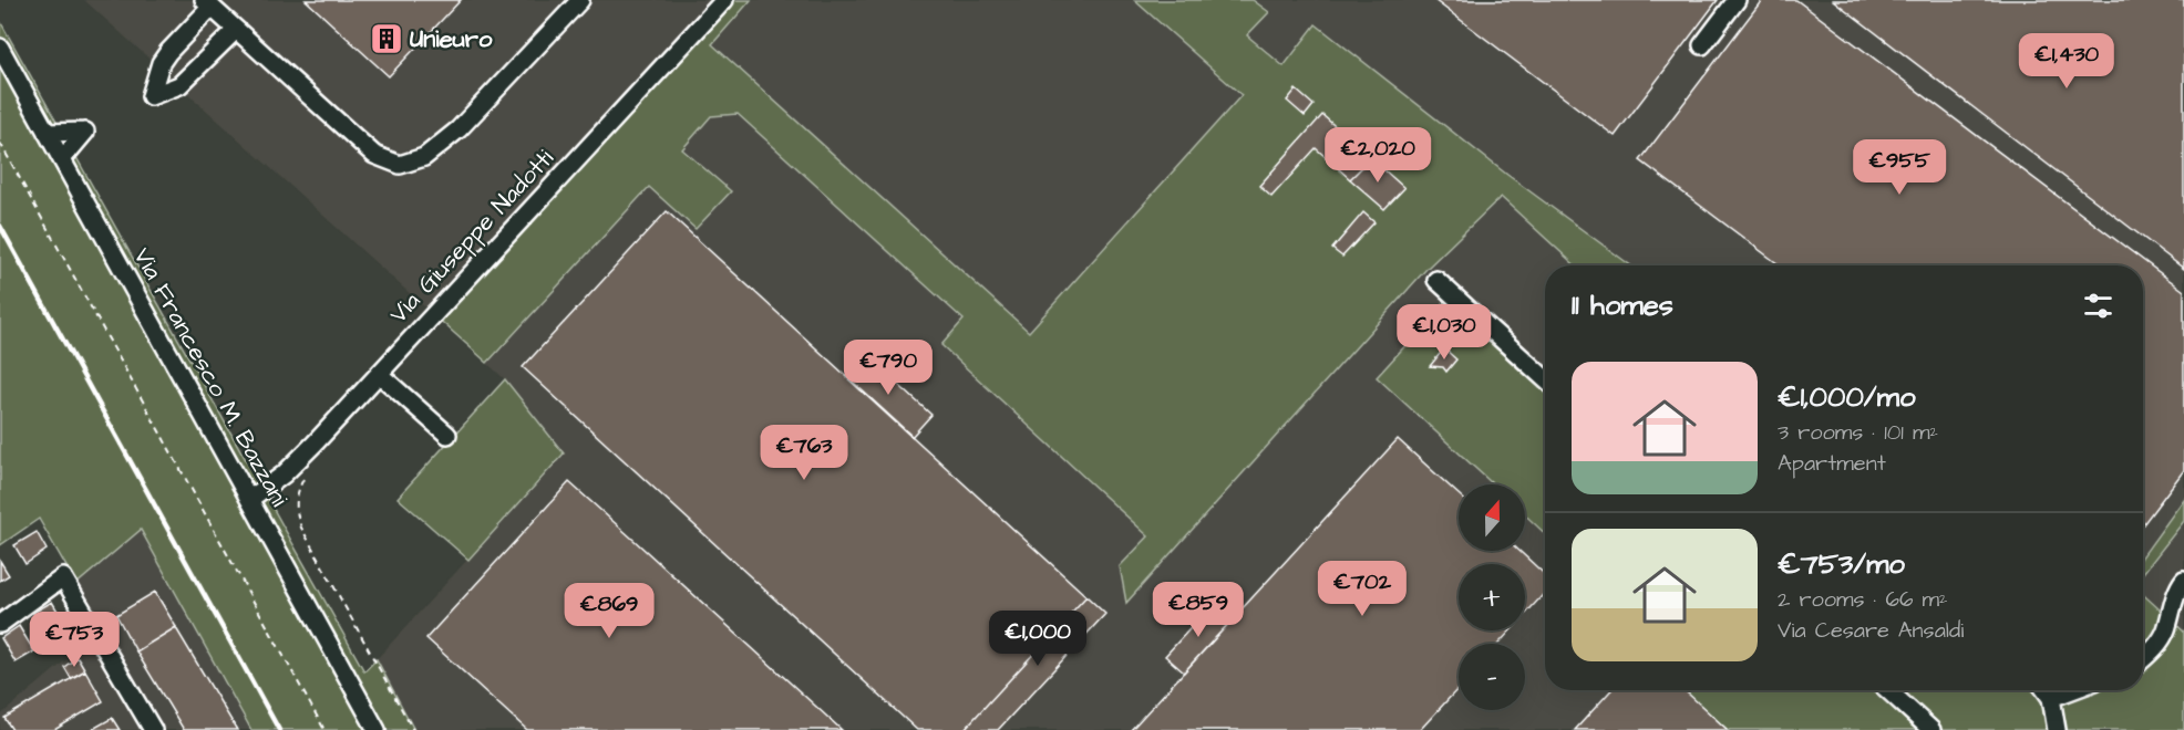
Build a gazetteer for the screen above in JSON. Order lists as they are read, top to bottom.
{
  "streets": {
    "street": ["Via Giuseppe Nadotti", "Via Francesco M. Bazzani"]
  },
  "crossings": [
    ["Via Giuseppe Nadotti", "Via Francesco M. Bazzani"]
  ],
  "places": {
    "building": ["Unieuro"]
  },
  "north": "top",
  "page": {
    "price": [
      "€1,430",
      "€2,020",
      "€955",
      "€1,030",
      "€790",
      "€763",
      "€702",
      "€859",
      "€869",
      "€1,000",
      "€753"
    ],
    "heading": "11 homes",
    "list": [
      {
        "name": "€1,000/mo",
        "note": "3 rooms · 101 m² · Apartment"
      },
      {
        "name": "€753/mo",
        "note": "2 rooms · 66 m² · Via Cesare Ansaldi"
      }
    ],
    "map_buttons": ["+", "−"]
  }
}
